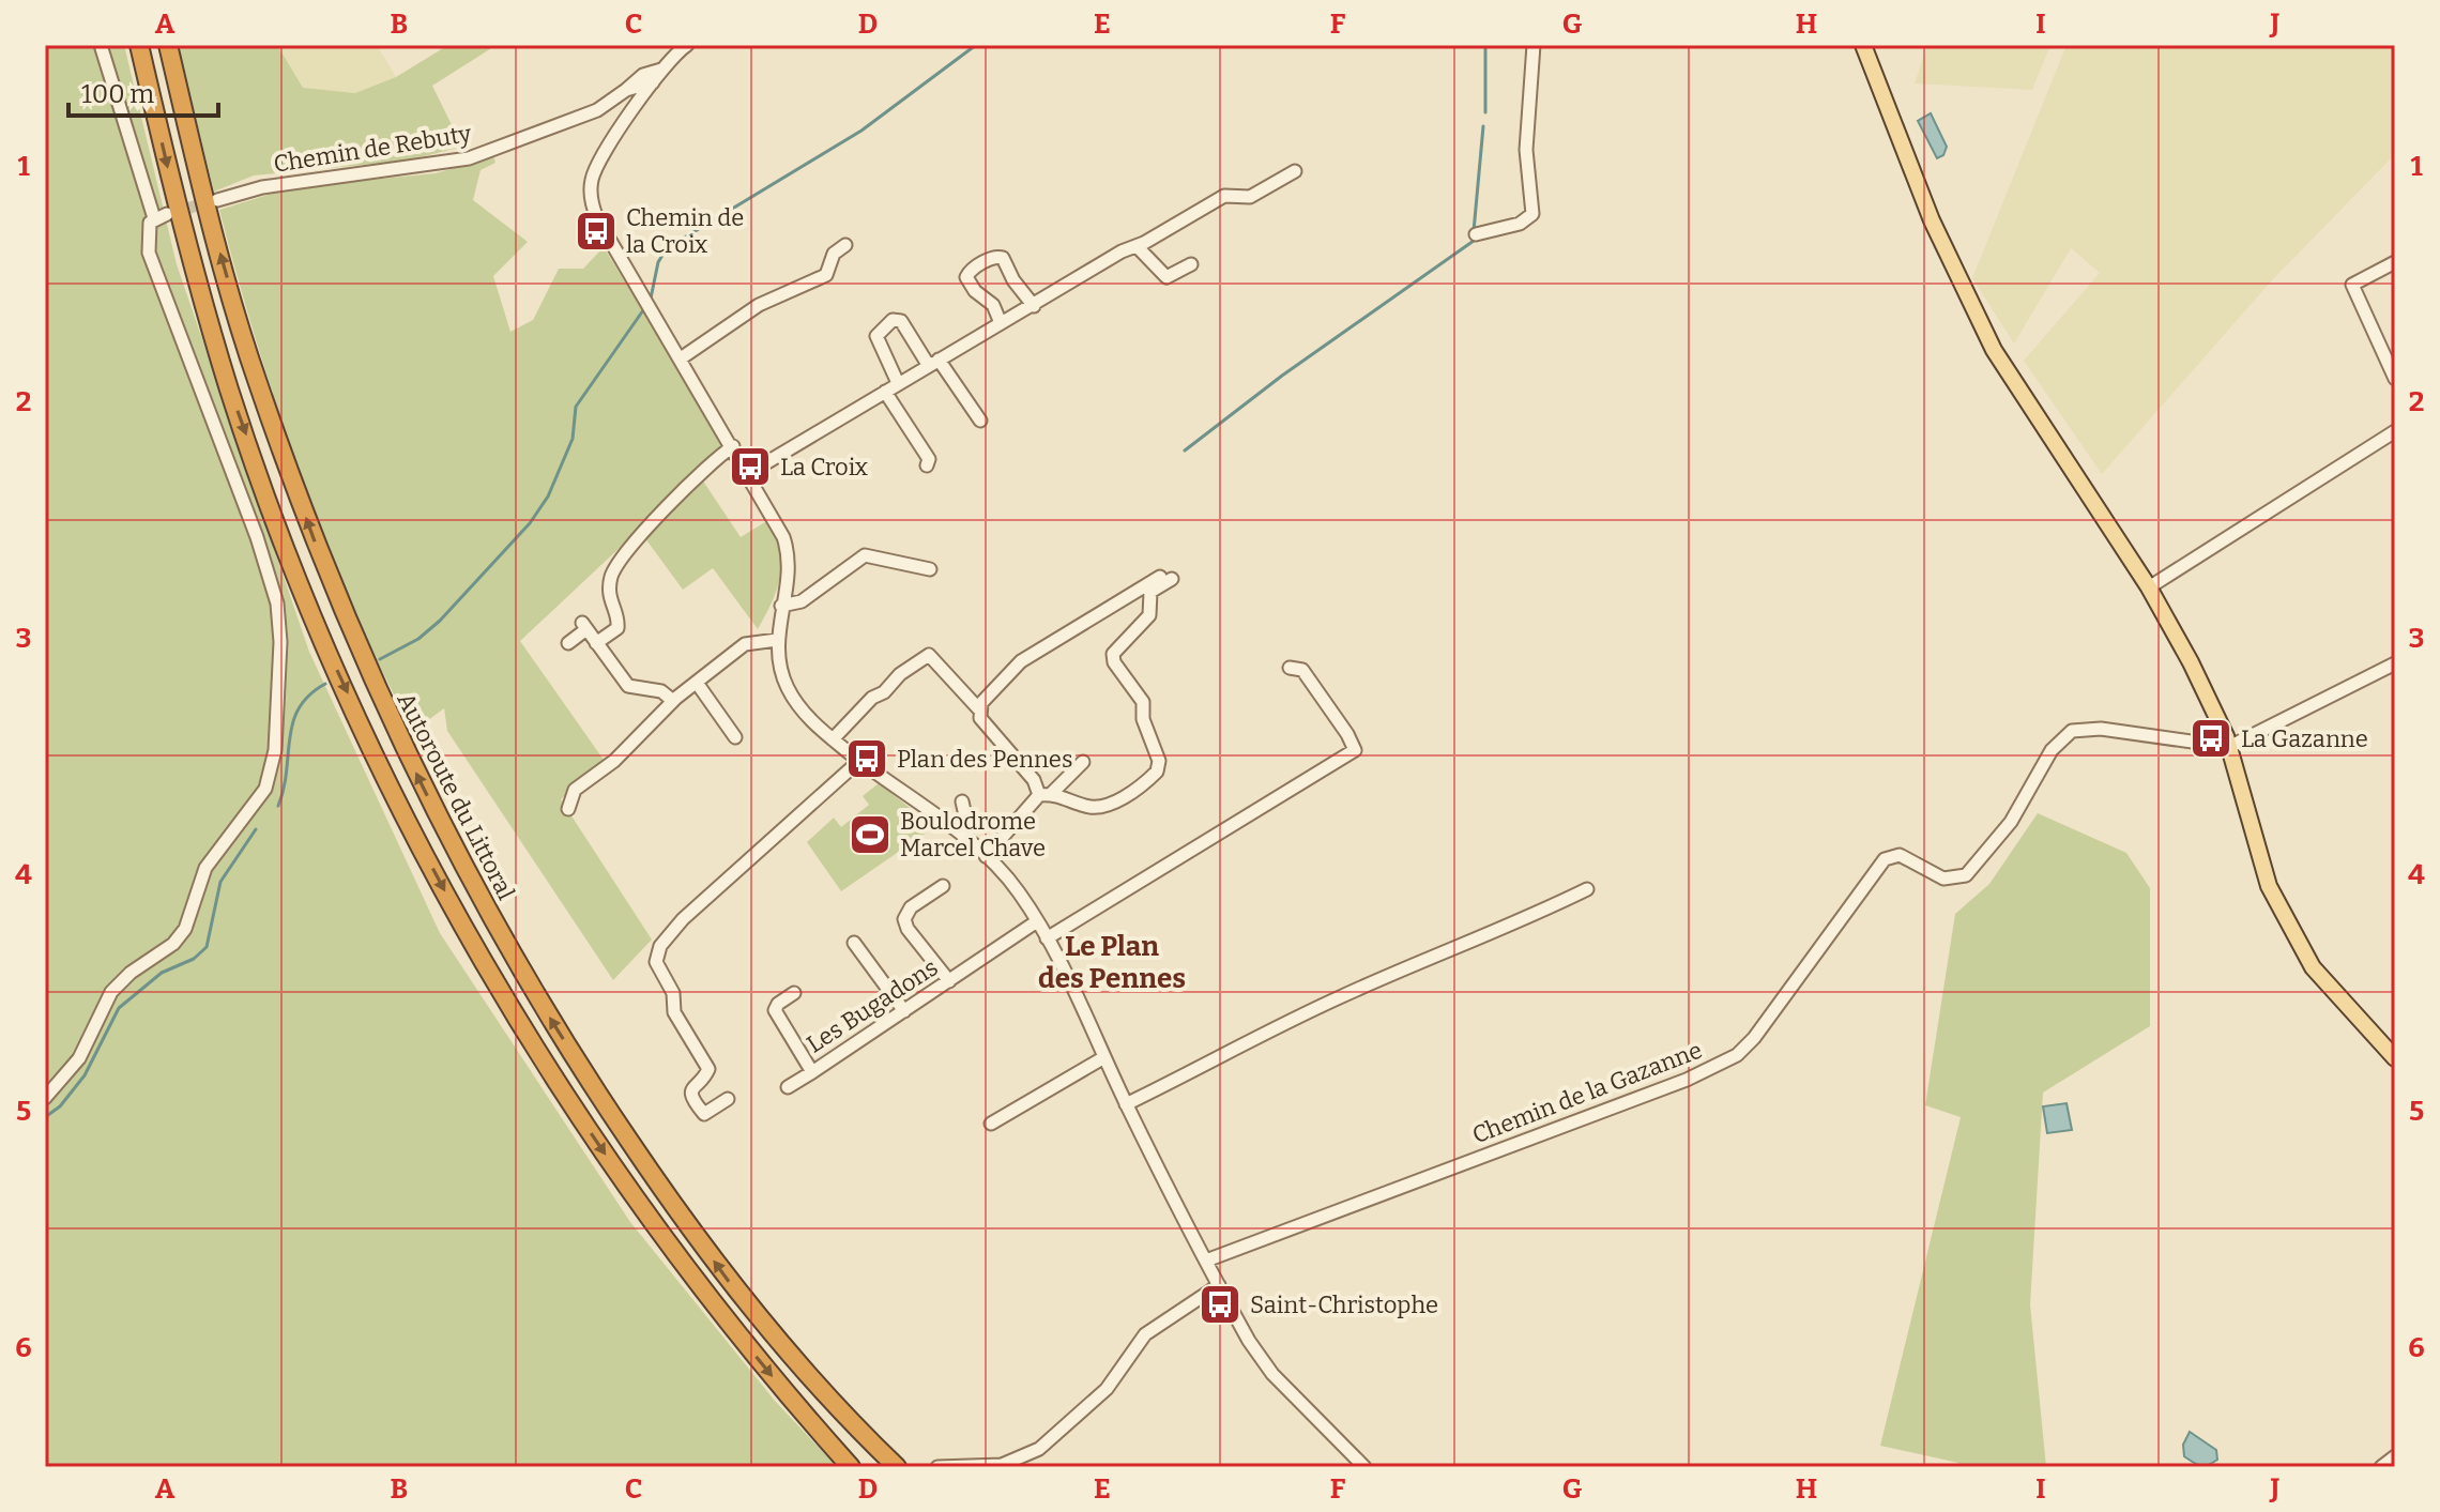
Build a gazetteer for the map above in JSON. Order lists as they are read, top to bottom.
{
  "streets": {
    "highway": ["Autoroute du Littoral"],
    "street": ["Chemin de Rebuty", "Les Bugadons", "Chemin de la Gazanne"]
  },
  "districts": ["Le Plan des Pennes"],
  "places": {
    "bus stop": [
      "Chemin de la Croix",
      "La Croix",
      "La Gazanne",
      "Plan des Pennes",
      "Saint-Christophe"
    ],
    "sports": ["Boulodrome Marcel Chave"]
  },
  "scale_bar": "100 m",
  "grid": {
    "columns": [
      "A",
      "B",
      "C",
      "D",
      "E",
      "F",
      "G",
      "H",
      "I",
      "J"
    ],
    "rows": [
      "1",
      "2",
      "3",
      "4",
      "5",
      "6"
    ]
  }
}
